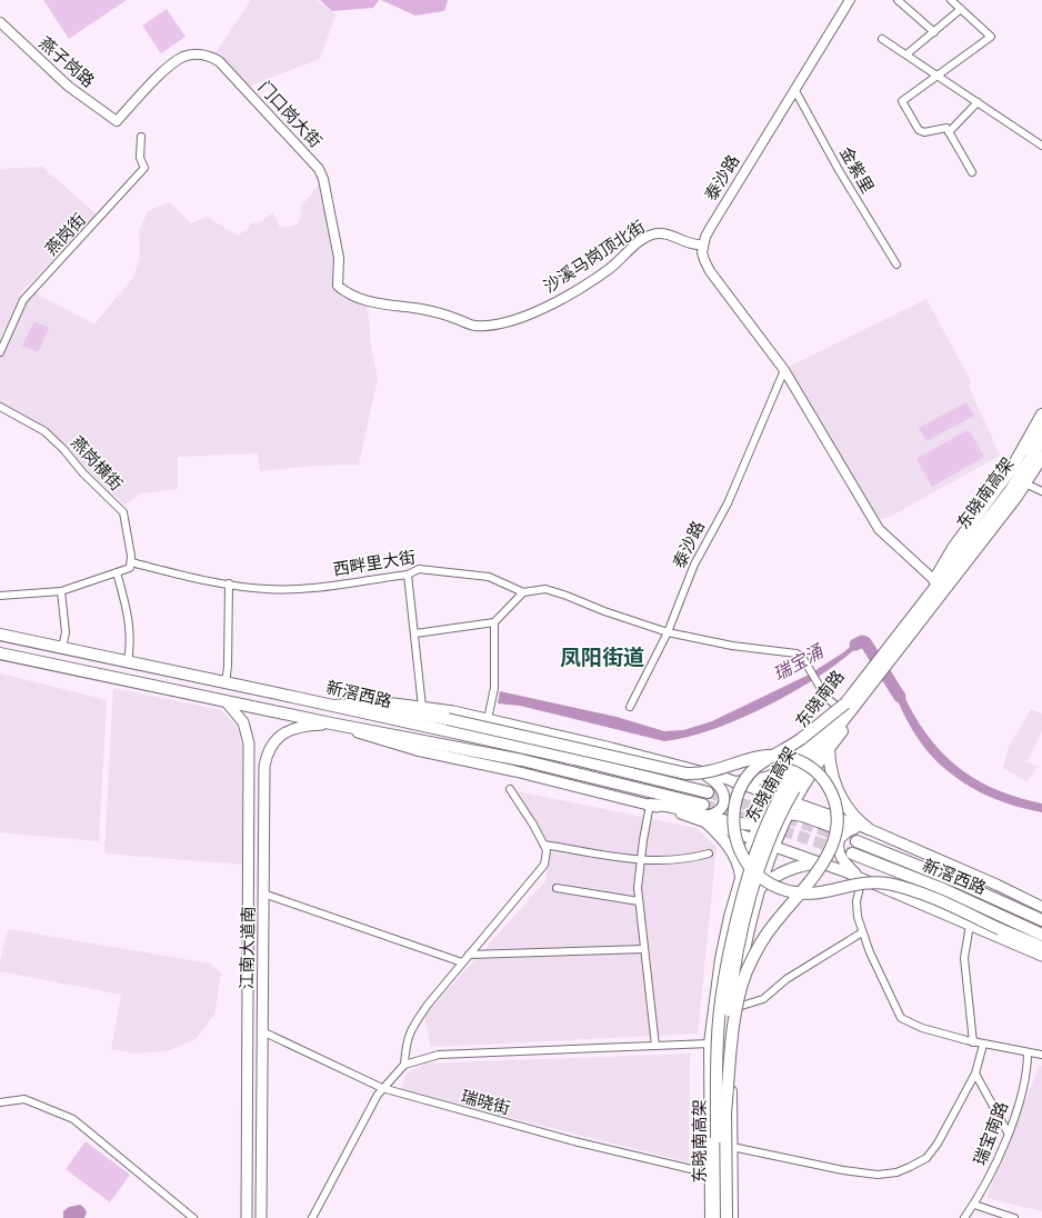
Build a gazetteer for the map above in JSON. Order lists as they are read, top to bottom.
{
  "streets": {
    "main road": [
      "东晓南高架",
      "新滘西路",
      "东晓南路",
      "江南大道南"
    ],
    "street": [
      "燕子岗路",
      "门口岗大街",
      "金紫里",
      "泰沙路",
      "燕岗街",
      "沙溪马岗顶北街",
      "燕岗横街",
      "西畔里大街",
      "瑞晓街",
      "瑞宝南路"
    ]
  },
  "crossings": [
    ["燕子岗路", "门口岗大街"],
    ["门口岗大街", "沙溪马岗顶北街"],
    ["金紫里", "泰沙路"],
    ["泰沙路", "沙溪马岗顶北街"],
    ["燕岗横街", "西畔里大街"],
    ["东晓南高架", "东晓南路"],
    ["新滘西路", "江南大道南"],
    ["东晓南路", "瑞晓街"],
    ["江南大道南", "瑞晓街"]
  ],
  "districts": ["凤阳街道"],
  "water": ["瑞宝涌"]
}
